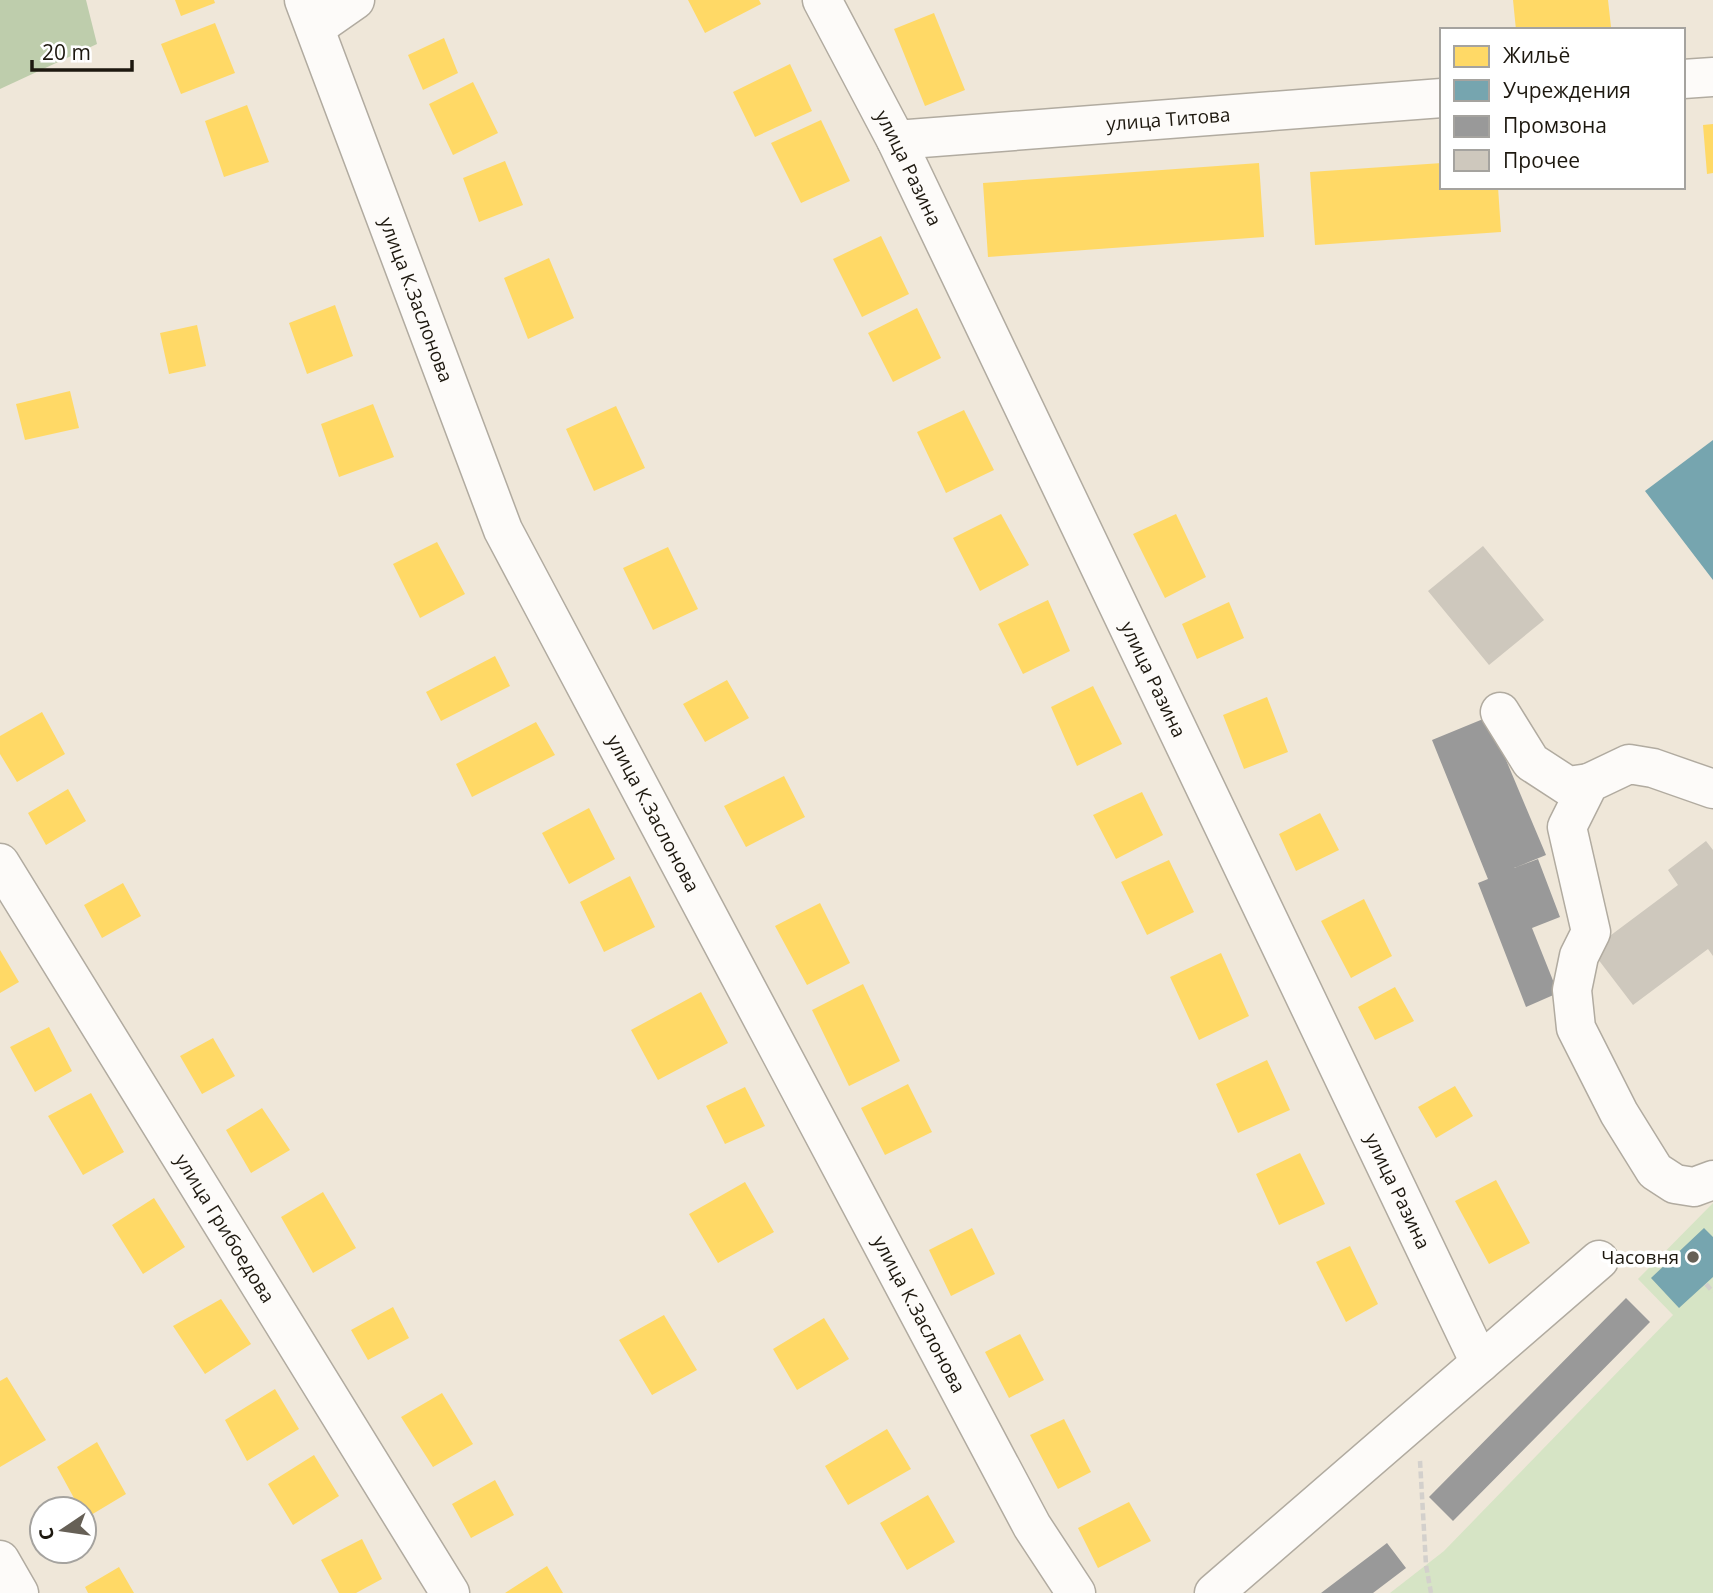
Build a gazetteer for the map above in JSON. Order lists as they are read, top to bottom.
{
  "streets": {
    "street": [
      "улица Титова",
      "улица Разина",
      "улица К.Заслонова",
      "улица Грибоедова"
    ]
  },
  "crossings": [
    ["улица Титова", "улица Разина"]
  ],
  "places": ["Часовня"],
  "legend": [
    "Жильё",
    "Учреждения",
    "Промзона",
    "Прочее"
  ],
  "scale_bar": "20 m",
  "north": "left"
}
